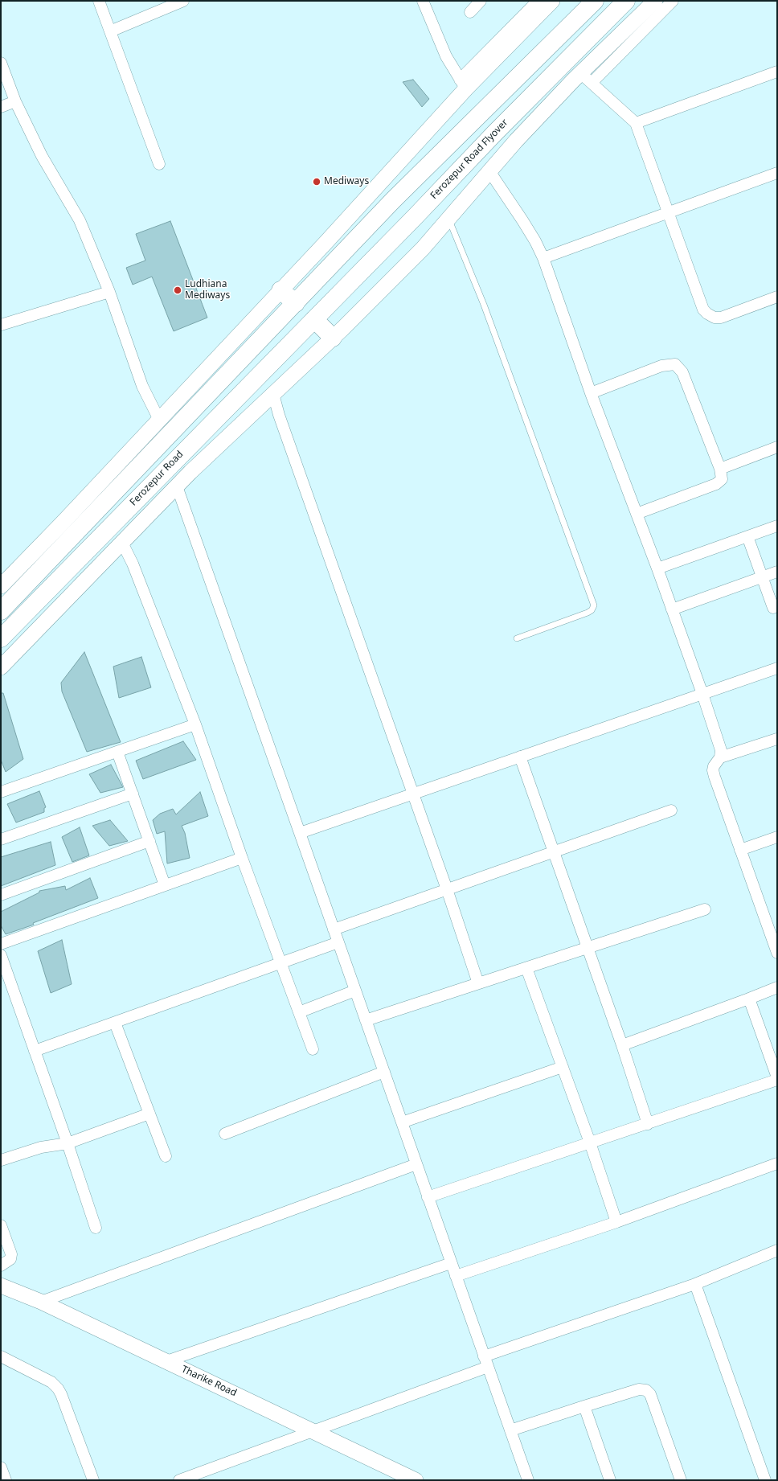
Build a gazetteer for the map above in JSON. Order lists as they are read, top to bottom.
{
  "streets": {
    "highway": ["Ferozepur Road Flyover", "Ferozepur Road"],
    "main road": ["Tharike Road"]
  },
  "crossings": [
    ["Ferozepur Road Flyover", "Ferozepur Road"]
  ],
  "places": ["Mediways", "Ludhiana Mediways"]
}
